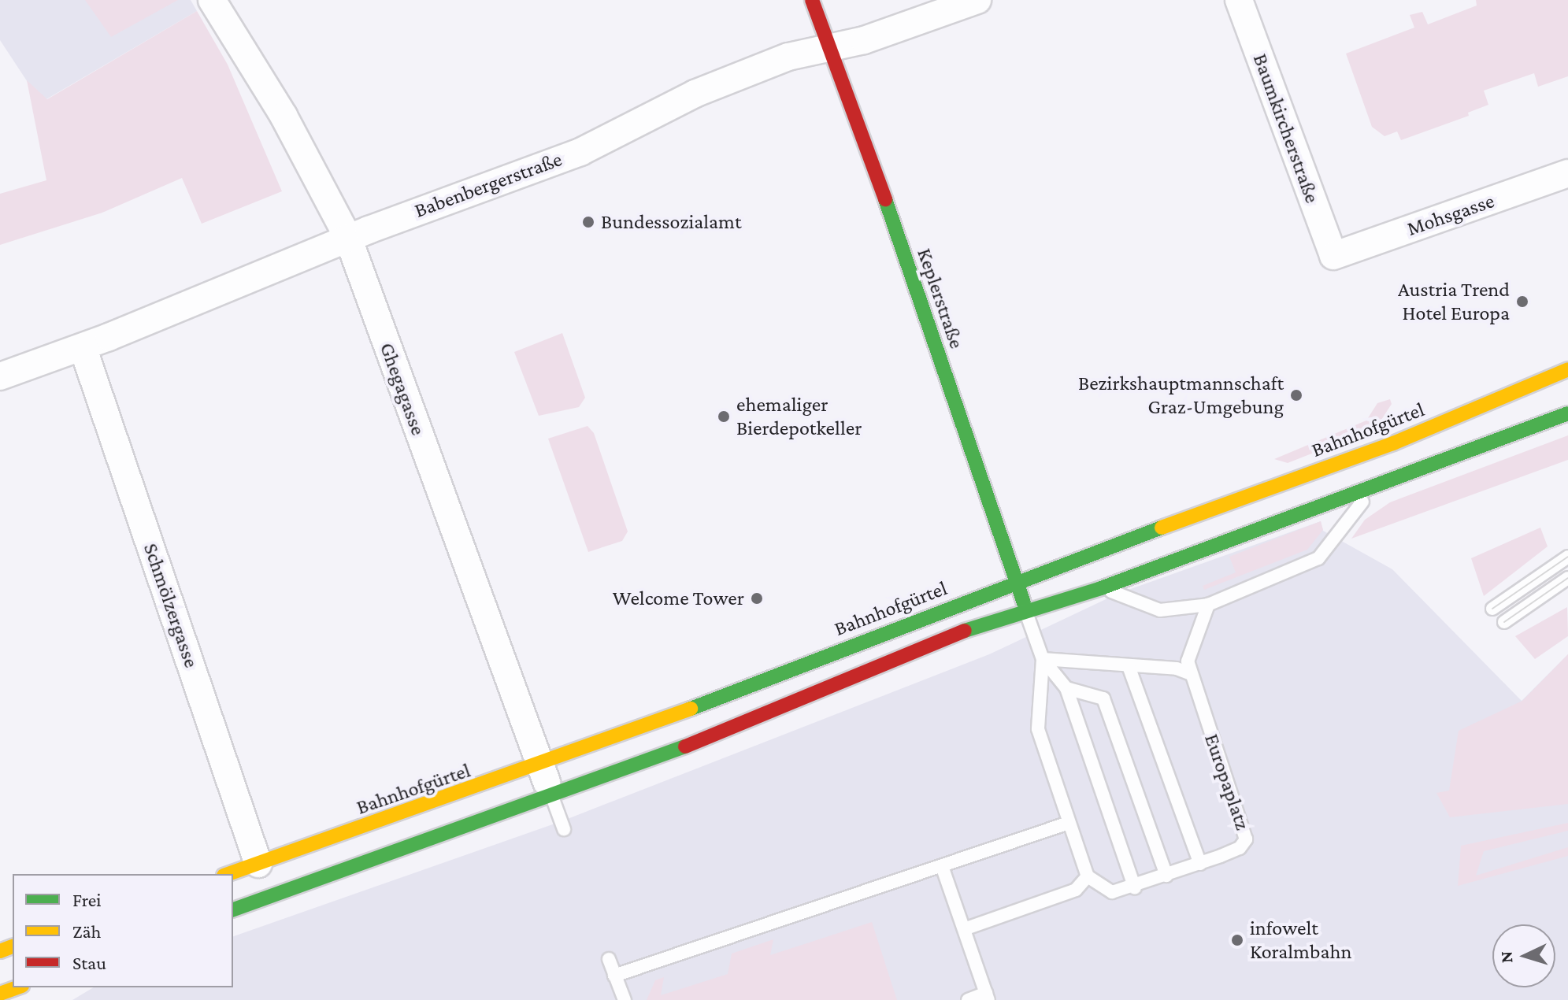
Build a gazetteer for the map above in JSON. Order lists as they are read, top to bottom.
{
  "streets": {
    "main road": ["Keplerstraße", "Bahnhofgürtel"],
    "street": [
      "Baumkircherstraße",
      "Babenbergerstraße",
      "Mohsgasse",
      "Ghegagasse",
      "Schmölzergasse"
    ],
    "lane": ["Europaplatz"]
  },
  "crossings": [
    ["Baumkircherstraße", "Mohsgasse"],
    ["Babenbergerstraße", "Keplerstraße"],
    ["Babenbergerstraße", "Ghegagasse"],
    ["Babenbergerstraße", "Schmölzergasse"],
    ["Keplerstraße", "Bahnhofgürtel"],
    ["Ghegagasse", "Bahnhofgürtel"],
    ["Bahnhofgürtel", "Schmölzergasse"]
  ],
  "places": [
    "Bundessozialamt",
    "Austria Trend Hotel Europa",
    "Bezirkshauptmannschaft Graz-Umgebung",
    "ehemaliger Bierdepotkeller",
    "Welcome Tower",
    "infowelt Koralmbahn"
  ],
  "legend": ["Frei", "Zäh", "Stau"],
  "north": "left"
}
